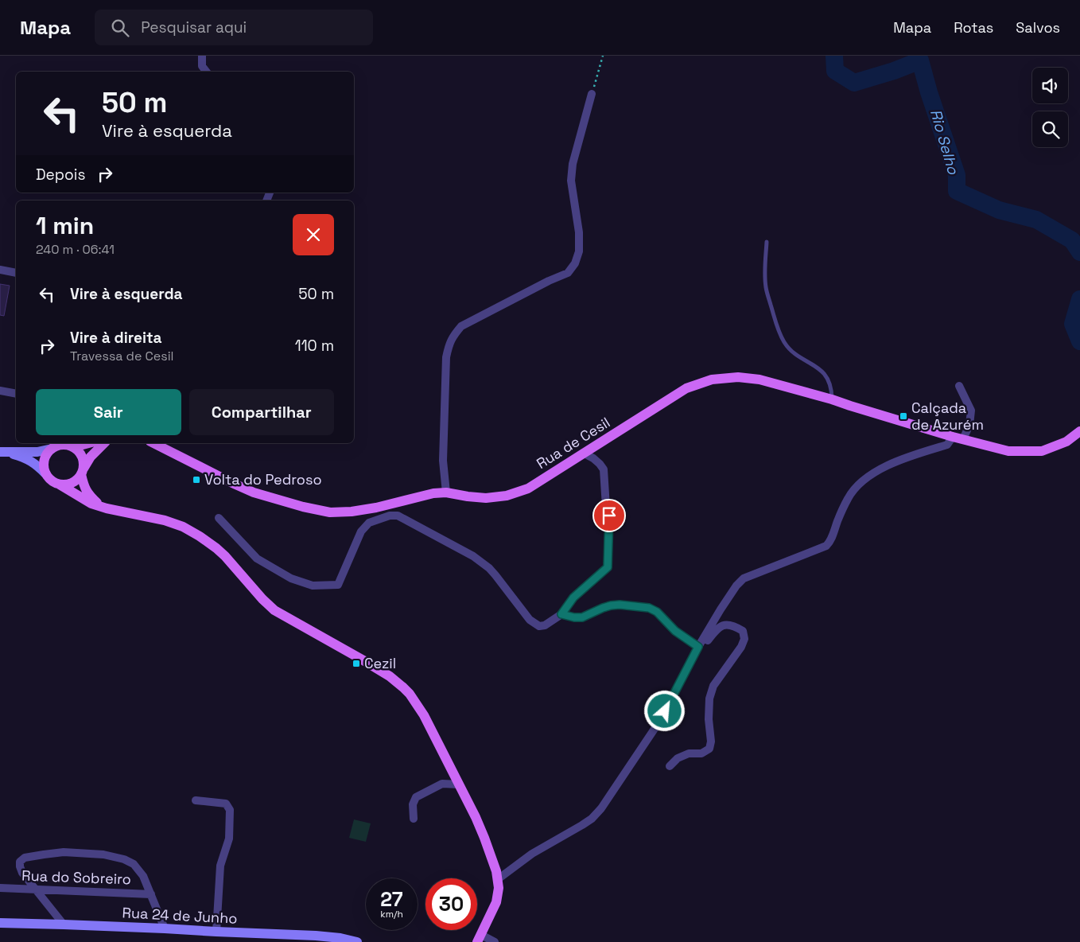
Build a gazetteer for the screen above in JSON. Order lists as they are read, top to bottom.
{
  "streets": {
    "main road": ["Rua de Cesil"],
    "street": ["Rua do Sobreiro", "Rua 24 de Junho"]
  },
  "water": ["Rio Selho"],
  "places": {
    "transit": ["Calçada de Azurém", "Volta do Pedroso", "Cezil"]
  },
  "page": {
    "header": "Mapa",
    "search": "Pesquisar aqui",
    "nav": ["Mapa", "Rotas", "Salvos"],
    "turn": ["50 m", "Vire à esquerda"],
    "then": "Depois",
    "heading": ["1 min", "240 m · 06:41"],
    "list": [
      {
        "name": "Vire à esquerda",
        "value": "50 m"
      },
      {
        "name": "Vire à direita",
        "note": "Travessa de Cesil",
        "value": "110 m"
      }
    ],
    "buttons": ["Sair", "Compartilhar"],
    "speed": "27 km/h",
    "limit": "30"
  }
}
